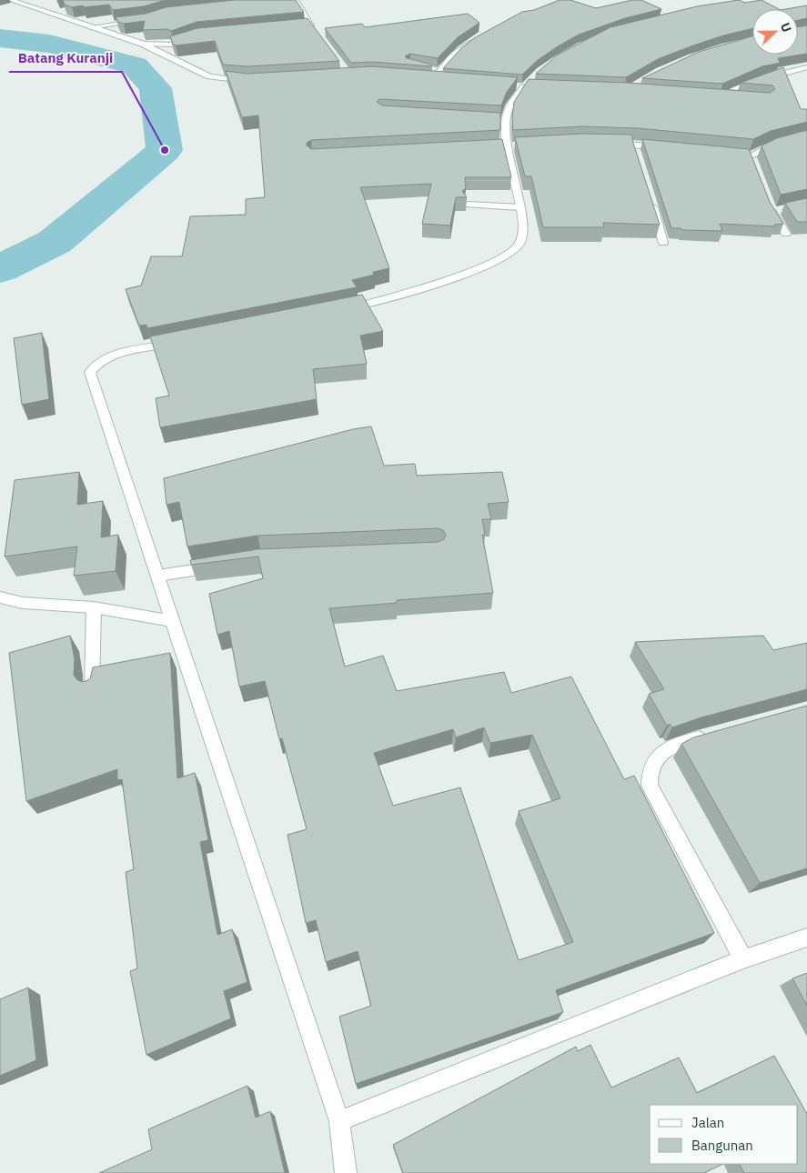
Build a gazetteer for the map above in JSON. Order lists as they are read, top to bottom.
{
  "places": ["Batang Kuranji"],
  "legend": ["Jalan", "Bangunan"],
  "north": "right"
}
